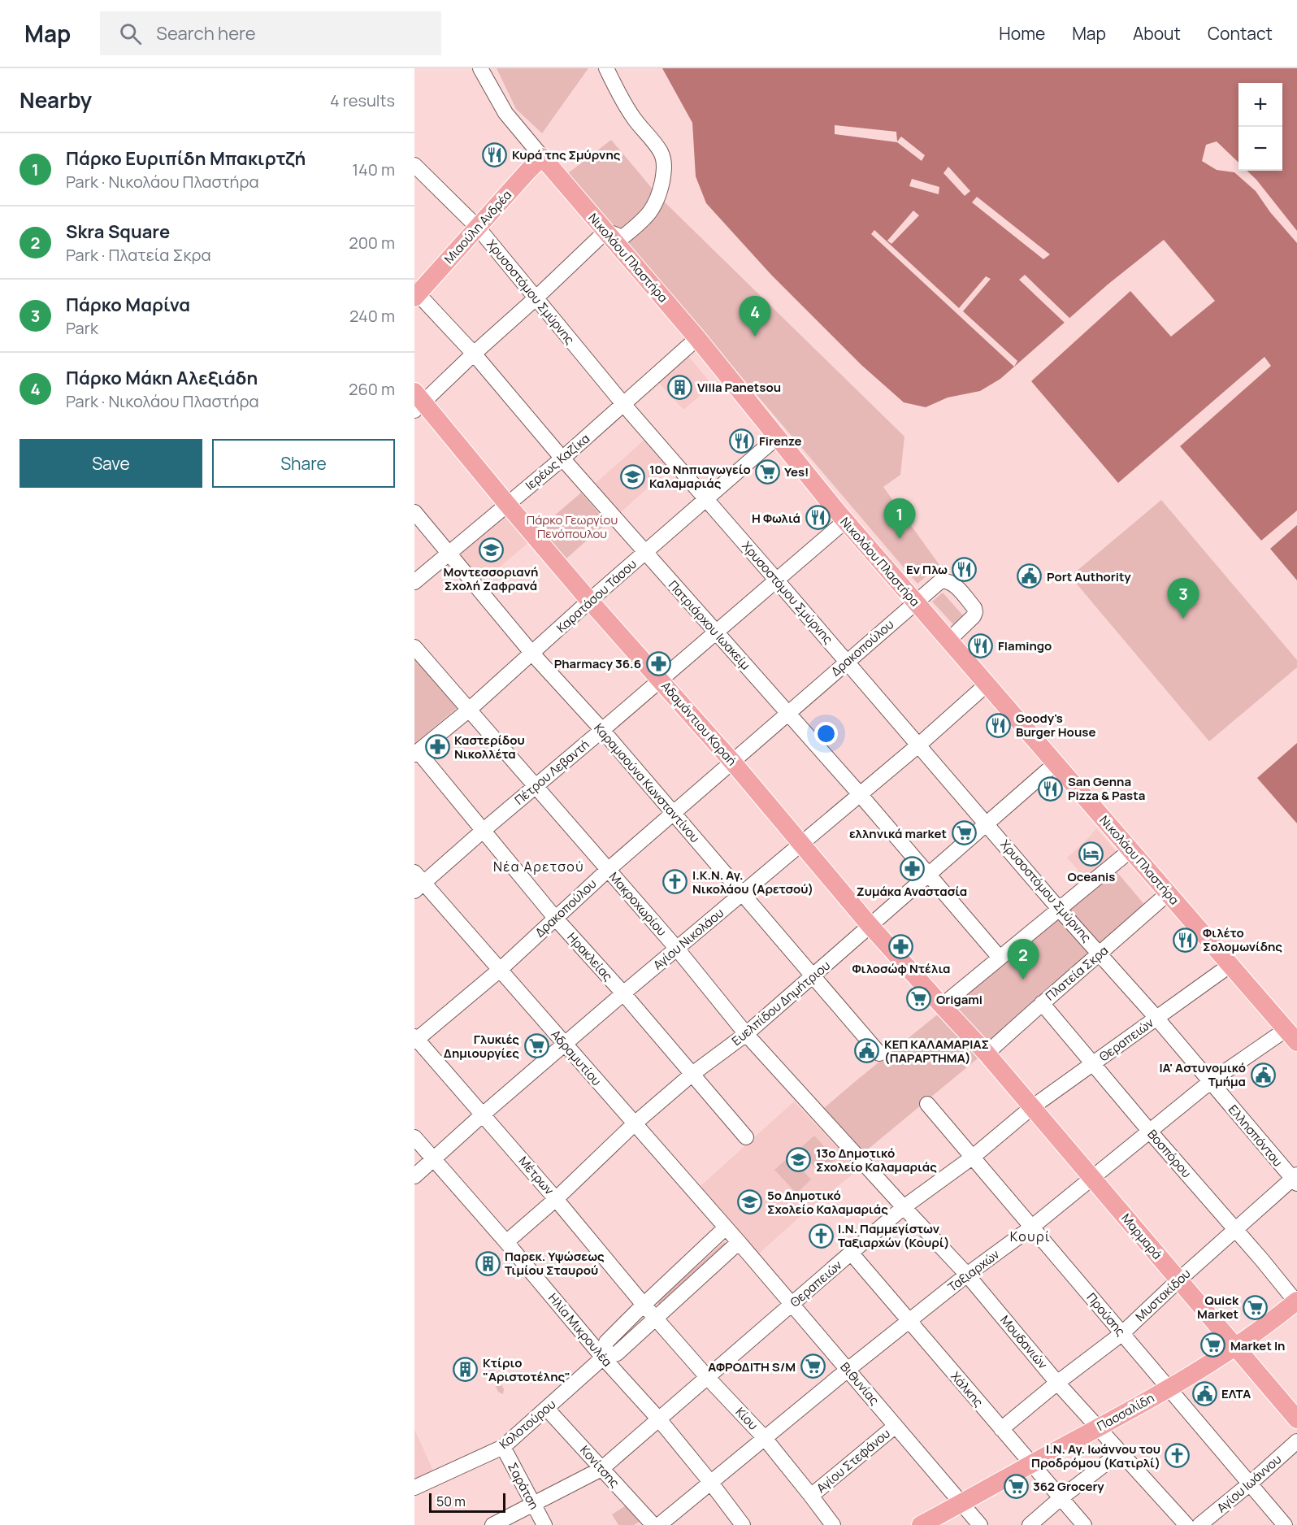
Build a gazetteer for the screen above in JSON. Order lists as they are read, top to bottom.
{
  "streets": {
    "main road": [
      "Μιαούλη Ανδρέα",
      "Νικολάου Πλαστήρα",
      "Αδαμάντιου Κοραή",
      "Μαρμαρά",
      "Πασσαλίδη"
    ],
    "street": [
      "Χρυσοστόμου Σμύρνης",
      "Ιερέως Καζίκα",
      "Καρατάσου Τάσου",
      "Πατριάρχου Ιωακείμ",
      "Δρακοπούλου",
      "Πέτρου Λεβαντή",
      "Καραμαούνα Κωνσταντίνου",
      "Μακροχωρίου",
      "Αγίου Νικολάου",
      "Ηρακλείας",
      "Πλατεία Σκρα",
      "Ευελπίδου Δημήτριου",
      "Θεραπειών",
      "Αδραμυτίου",
      "Ελλησπόντου",
      "Βοσπόρου",
      "Μέτρων",
      "Ταξιαρχών",
      "Μυστακίδου",
      "Προύσης",
      "Ηλία Μικρουλέα",
      "Μουδανιών",
      "Βιθυνίας",
      "Χάλκης",
      "Κίου",
      "Κολοτούρου",
      "Αγίου Στεφάνου",
      "Κονίτσης",
      "Αγίου Ιωάννου",
      "Σαράτση"
    ]
  },
  "crossings": [
    ["Μιαούλη Ανδρέα", "Νικολάου Πλαστήρα"],
    ["Μιαούλη Ανδρέα", "Χρυσοστόμου Σμύρνης"],
    ["Μιαούλη Ανδρέα", "Πατριάρχου Ιωακείμ"],
    ["Νικολάου Πλαστήρα", "Ιερέως Καζίκα"],
    ["Νικολάου Πλαστήρα", "Καρατάσου Τάσου"],
    ["Νικολάου Πλαστήρα", "Δρακοπούλου"],
    ["Νικολάου Πλαστήρα", "Πέτρου Λεβαντή"],
    ["Νικολάου Πλαστήρα", "Αγίου Νικολάου"],
    ["Νικολάου Πλαστήρα", "Πλατεία Σκρα"],
    ["Νικολάου Πλαστήρα", "Ευελπίδου Δημήτριου"],
    ["Νικολάου Πλαστήρα", "Θεραπειών"],
    ["Νικολάου Πλαστήρα", "Ταξιαρχών"],
    ["Χρυσοστόμου Σμύρνης", "Ιερέως Καζίκα"],
    ["Χρυσοστόμου Σμύρνης", "Καρατάσου Τάσου"],
    ["Χρυσοστόμου Σμύρνης", "Δρακοπούλου"],
    ["Χρυσοστόμου Σμύρνης", "Πέτρου Λεβαντή"],
    ["Χρυσοστόμου Σμύρνης", "Αγίου Νικολάου"],
    ["Χρυσοστόμου Σμύρνης", "Πλατεία Σκρα"],
    ["Χρυσοστόμου Σμύρνης", "Ευελπίδου Δημήτριου"],
    ["Χρυσοστόμου Σμύρνης", "Ελλησπόντου"],
    ["Ιερέως Καζίκα", "Πατριάρχου Ιωακείμ"],
    ["Ιερέως Καζίκα", "Αδαμάντιου Κοραή"],
    ["Ιερέως Καζίκα", "Καραμαούνα Κωνσταντίνου"],
    ["Καρατάσου Τάσου", "Πατριάρχου Ιωακείμ"],
    ["Καρατάσου Τάσου", "Αδαμάντιου Κοραή"],
    ["Καρατάσου Τάσου", "Καραμαούνα Κωνσταντίνου"],
    ["Καρατάσου Τάσου", "Μακροχωρίου"],
    ["Καρατάσου Τάσου", "Ηρακλείας"],
    ["Πατριάρχου Ιωακείμ", "Δρακοπούλου"],
    ["Πατριάρχου Ιωακείμ", "Πέτρου Λεβαντή"],
    ["Πατριάρχου Ιωακείμ", "Αγίου Νικολάου"],
    ["Πατριάρχου Ιωακείμ", "Ευελπίδου Δημήτριου"],
    ["Δρακοπούλου", "Αδαμάντιου Κοραή"],
    ["Δρακοπούλου", "Καραμαούνα Κωνσταντίνου"],
    ["Δρακοπούλου", "Μακροχωρίου"],
    ["Δρακοπούλου", "Ηρακλείας"],
    ["Δρακοπούλου", "Αδραμυτίου"],
    ["Δρακοπούλου", "Μέτρων"],
    ["Αδαμάντιου Κοραή", "Πέτρου Λεβαντή"],
    ["Αδαμάντιου Κοραή", "Αγίου Νικολάου"],
    ["Αδαμάντιου Κοραή", "Πλατεία Σκρα"],
    ["Αδαμάντιου Κοραή", "Ευελπίδου Δημήτριου"],
    ["Αδαμάντιου Κοραή", "Μαρμαρά"],
    ["Πέτρου Λεβαντή", "Καραμαούνα Κωνσταντίνου"],
    ["Πέτρου Λεβαντή", "Μακροχωρίου"],
    ["Πέτρου Λεβαντή", "Ηρακλείας"],
    ["Πέτρου Λεβαντή", "Αδραμυτίου"],
    ["Καραμαούνα Κωνσταντίνου", "Αγίου Νικολάου"],
    ["Καραμαούνα Κωνσταντίνου", "Ευελπίδου Δημήτριου"],
    ["Μακροχωρίου", "Αγίου Νικολάου"],
    ["Μακροχωρίου", "Ευελπίδου Δημήτριου"],
    ["Μακροχωρίου", "Μουδανιών"],
    ["Αγίου Νικολάου", "Ηρακλείας"],
    ["Αγίου Νικολάου", "Αδραμυτίου"],
    ["Αγίου Νικολάου", "Μέτρων"],
    ["Αγίου Νικολάου", "Ηλία Μικρουλέα"],
    ["Ηρακλείας", "Ευελπίδου Δημήτριου"],
    ["Πλατεία Σκρα", "Ελλησπόντου"],
    ["Πλατεία Σκρα", "Βοσπόρου"],
    ["Πλατεία Σκρα", "Μαρμαρά"],
    ["Ευελπίδου Δημήτριου", "Αδραμυτίου"],
    ["Ευελπίδου Δημήτριου", "Μέτρων"],
    ["Ευελπίδου Δημήτριου", "Ηλία Μικρουλέα"],
    ["Θεραπειών", "Ελλησπόντου"],
    ["Θεραπειών", "Βοσπόρου"],
    ["Θεραπειών", "Μαρμαρά"],
    ["Θεραπειών", "Προύσης"],
    ["Θεραπειών", "Ηλία Μικρουλέα"],
    ["Θεραπειών", "Μουδανιών"],
    ["Θεραπειών", "Βιθυνίας"],
    ["Θεραπειών", "Χάλκης"],
    ["Θεραπειών", "Κίου"],
    ["Θεραπειών", "Κονίτσης"],
    ["Θεραπειών", "Σαράτση"],
    ["Αδραμυτίου", "Βιθυνίας"],
    ["Αδραμυτίου", "Κολοτούρου"],
    ["Ελλησπόντου", "Ταξιαρχών"],
    ["Ελλησπόντου", "Μυστακίδου"],
    ["Βοσπόρου", "Ταξιαρχών"],
    ["Βοσπόρου", "Μυστακίδου"],
    ["Βοσπόρου", "Πασσαλίδη"],
    ["Μέτρων", "Κίου"],
    ["Μέτρων", "Κολοτούρου"],
    ["Μαρμαρά", "Ταξιαρχών"],
    ["Μαρμαρά", "Μυστακίδου"],
    ["Μαρμαρά", "Πασσαλίδη"],
    ["Ταξιαρχών", "Προύσης"],
    ["Ταξιαρχών", "Ηλία Μικρουλέα"],
    ["Ταξιαρχών", "Μουδανιών"],
    ["Ταξιαρχών", "Βιθυνίας"],
    ["Ταξιαρχών", "Χάλκης"],
    ["Ταξιαρχών", "Κίου"],
    ["Μυστακίδου", "Προύσης"],
    ["Μυστακίδου", "Μουδανιών"],
    ["Μυστακίδου", "Χάλκης"],
    ["Προύσης", "Πασσαλίδη"],
    ["Προύσης", "Αγίου Ιωάννου"],
    ["Ηλία Μικρουλέα", "Κολοτούρου"],
    ["Μουδανιών", "Πασσαλίδη"],
    ["Βιθυνίας", "Πασσαλίδη"],
    ["Βιθυνίας", "Κολοτούρου"],
    ["Βιθυνίας", "Αγίου Στεφάνου"],
    ["Χάλκης", "Πασσαλίδη"],
    ["Κίου", "Κολοτούρου"],
    ["Κίου", "Αγίου Στεφάνου"],
    ["Κολοτούρου", "Κονίτσης"],
    ["Κολοτούρου", "Σαράτση"]
  ],
  "districts": ["Νέα Αρετσού", "Κουρί"],
  "parks": ["Πάρκο Γεωργίου Πενόπουλου"],
  "places": {
    "restaurant": [
      "Κυρά της Σμύρνης",
      "Firenze",
      "Η Φωλιά",
      "Εν Πλω",
      "Flamingo",
      "Goody's Burger House",
      "San Genna Pizza & Pasta",
      "Φιλέτο Σολομωνίδης"
    ],
    "building": ["Villa Panetsou", "Παρεκ. Υψώσεως Τιμίου Σταυρού", "Κτίριο \"Αριστοτέλης\""],
    "supermarket": [
      "Yes!",
      "ελληνικά market",
      "Origami",
      "Γλυκιές Δημιουργίες",
      "Quick Market",
      "Market In",
      "ΑΦΡΟΔΙΤΗ S/M",
      "362 Grocery"
    ],
    "school or university": [
      "10ο Νηπιαγωγείο Καλαμαριάς",
      "Μοντεσσοριανή Σχολή Ζαφρανά",
      "13ο Δημοτικό Σχολείο Καλαμαριάς",
      "5ο Δημοτικό Σχολείο Καλαμαριάς"
    ],
    "public building": [
      "Port Authority",
      "ΚΕΠ ΚΑΛΑΜΑΡΙΑΣ (ΠΑΡΑΡΤΗΜΑ)",
      "ΙΑ' Αστυνομικό Τμήμα",
      "ΕΛΤΑ"
    ],
    "pharmacy": [
      "Pharmacy 36.6",
      "Καστερίδου Νικολλέτα",
      "Ζυμάκα Αναστασία",
      "Φιλοσώφ Ντέλια"
    ],
    "hotel": ["Oceanis"],
    "church": ["Ι.Κ.Ν. Αγ. Νικολάου (Αρετσού)", "Ι.Ν. Παμμεγίστων Ταξιαρχών (Κουρί)", "Ι.Ν. Αγ. Ιωάννου του Προδρόμου (Κατιρλί)"]
  },
  "scale_bar": "50 m",
  "page": {
    "header": "Map",
    "search": "Search here",
    "nav": [
      "Home",
      "Map",
      "About",
      "Contact"
    ],
    "heading": ["Nearby", "4 results"],
    "map_buttons": ["+", "−"],
    "list": [
      {
        "mark": "1",
        "name": "Πάρκο Ευριπίδη Μπακιρτζή",
        "note": "Park · Νικολάου Πλαστήρα",
        "value": "140 m"
      },
      {
        "mark": "2",
        "name": "Skra Square",
        "note": "Park · Πλατεία Σκρα",
        "value": "200 m"
      },
      {
        "mark": "3",
        "name": "Πάρκο Μαρίνα",
        "note": "Park",
        "value": "240 m"
      },
      {
        "mark": "4",
        "name": "Πάρκο Μάκη Αλεξιάδη",
        "note": "Park · Νικολάου Πλαστήρα",
        "value": "260 m"
      }
    ],
    "pins": [
      "4",
      "1",
      "3",
      "2"
    ],
    "buttons": ["Save", "Share"],
    "scale": "50 m"
  }
}
